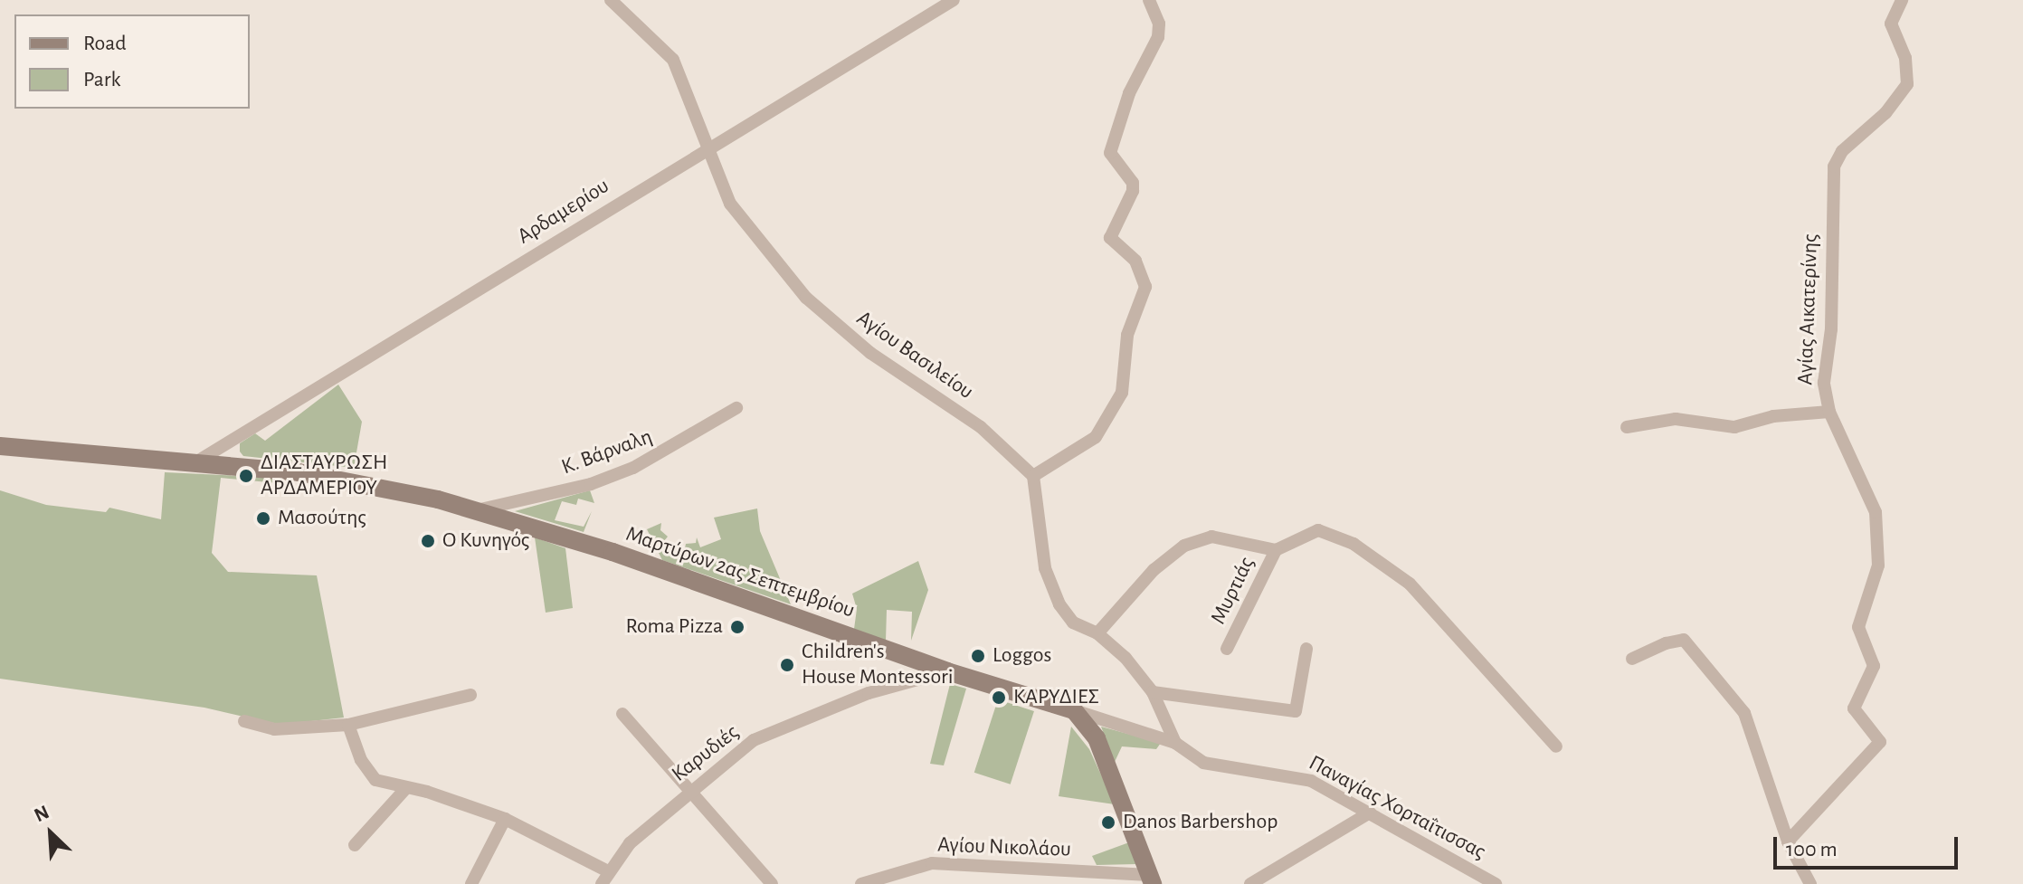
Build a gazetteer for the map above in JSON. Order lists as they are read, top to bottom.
{
  "streets": {
    "street": [
      "Αρδαμερίου",
      "Αγίας Αικατερίνης",
      "Αγίου Βασιλείου",
      "Κ. Βάρναλη",
      "Μαρτύρων 2ας Σεπτεμβρίου",
      "Μυρτιάς",
      "Καρυδιές",
      "Παναγίας Χορταΐτισσας",
      "Αγίου Νικολάου"
    ]
  },
  "crossings": [
    ["Αρδαμερίου", "Αγίου Βασιλείου"],
    ["Αρδαμερίου", "Μαρτύρων 2ας Σεπτεμβρίου"],
    ["Κ. Βάρναλη", "Μαρτύρων 2ας Σεπτεμβρίου"],
    ["Μαρτύρων 2ας Σεπτεμβρίου", "Καρυδιές"],
    ["Μαρτύρων 2ας Σεπτεμβρίου", "Παναγίας Χορταΐτισσας"]
  ],
  "places": [
    "ΔΙΑΣΤΑΥΡΩΣΗ ΑΡΔΑΜΕΡΙΟΥ",
    "Μασούτης",
    "Ο Κυνηγός",
    "Roma Pizza",
    "Loggos",
    "Children's House Montessori",
    "ΚΑΡΥΔΙΕΣ",
    "Danos Barbershop"
  ],
  "legend": ["Road", "Park"],
  "scale_bar": "100 m",
  "north": "top left"
}
